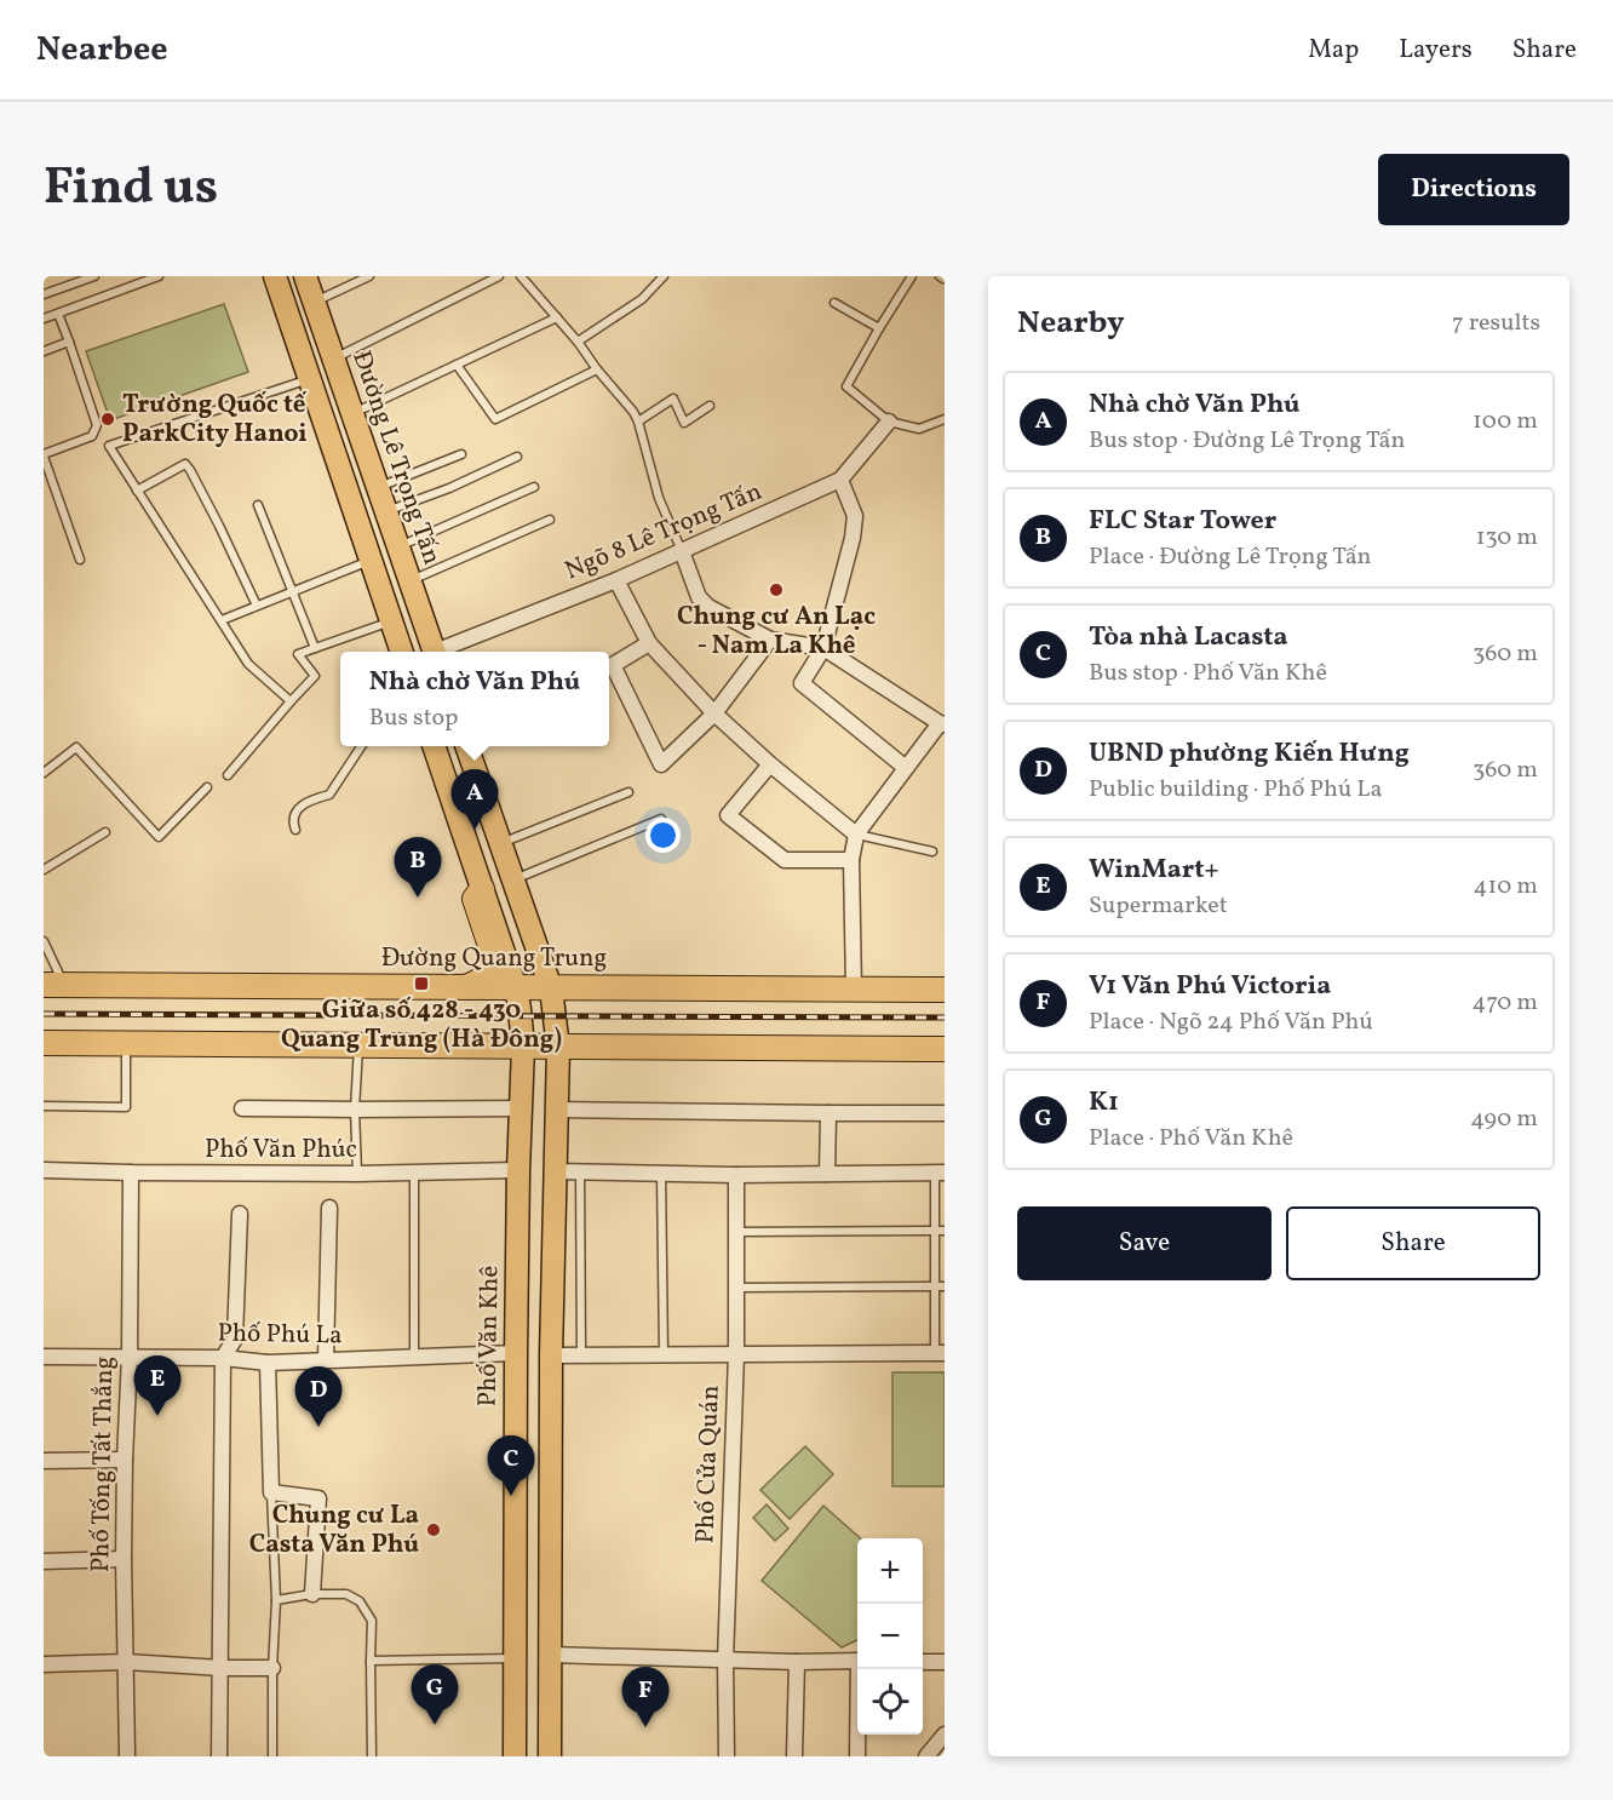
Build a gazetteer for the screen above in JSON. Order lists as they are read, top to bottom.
{
  "streets": {
    "highway": ["Đường Quang Trung"],
    "main road": ["Đường Lê Trọng Tấn", "Phố Văn Khê"],
    "street": [
      "Ngõ 8 Lê Trọng Tấn",
      "Phố Văn Phúc",
      "Phố Phú La",
      "Phố Tống Tất Thắng",
      "Phố Cửa Quán"
    ]
  },
  "crossings": [
    ["Đường Quang Trung", "Phố Văn Khê"],
    ["Phố Văn Phúc", "Phố Văn Khê"],
    ["Phố Văn Phúc", "Phố Tống Tất Thắng"],
    ["Phố Phú La", "Phố Văn Khê"],
    ["Phố Phú La", "Phố Tống Tất Thắng"]
  ],
  "places": {
    "other": ["Trường Quốc tế ParkCity Hanoi", "Chung cư An Lạc - Nam La Khê", "Chung cư La Casta Văn Phú"],
    "transit": ["Giữa số 428 - 430 Quang Trung (Hà Đông)"]
  },
  "page": {
    "header": "Nearbee",
    "nav": ["Map", "Layers", "Share"],
    "title": "Find us",
    "buttons": [
      "Directions",
      ["Save", "Share"]
    ],
    "heading": ["Nearby", "7 results"],
    "list": [
      {
        "mark": "A",
        "name": "Nhà chờ Văn Phú",
        "note": "Bus stop · Đường Lê Trọng Tấn",
        "value": "100 m"
      },
      {
        "mark": "B",
        "name": "FLC Star Tower",
        "note": "Place · Đường Lê Trọng Tấn",
        "value": "130 m"
      },
      {
        "mark": "C",
        "name": "Tòa nhà Lacasta",
        "note": "Bus stop · Phố Văn Khê",
        "value": "360 m"
      },
      {
        "mark": "D",
        "name": "UBND phường Kiến Hưng",
        "note": "Public building · Phố Phú La",
        "value": "360 m"
      },
      {
        "mark": "E",
        "name": "WinMart+",
        "note": "Supermarket",
        "value": "410 m"
      },
      {
        "mark": "F",
        "name": "V1 Văn Phú Victoria",
        "note": "Place · Ngõ 24 Phố Văn Phú",
        "value": "470 m"
      },
      {
        "mark": "G",
        "name": "K1",
        "note": "Place · Phố Văn Khê",
        "value": "490 m"
      }
    ],
    "popup": ["Nhà chờ Văn Phú", "Bus stop"],
    "pins": [
      "A",
      "B",
      "E",
      "D",
      "C",
      "G",
      "F"
    ],
    "map_buttons": ["+", "−"]
  }
}
